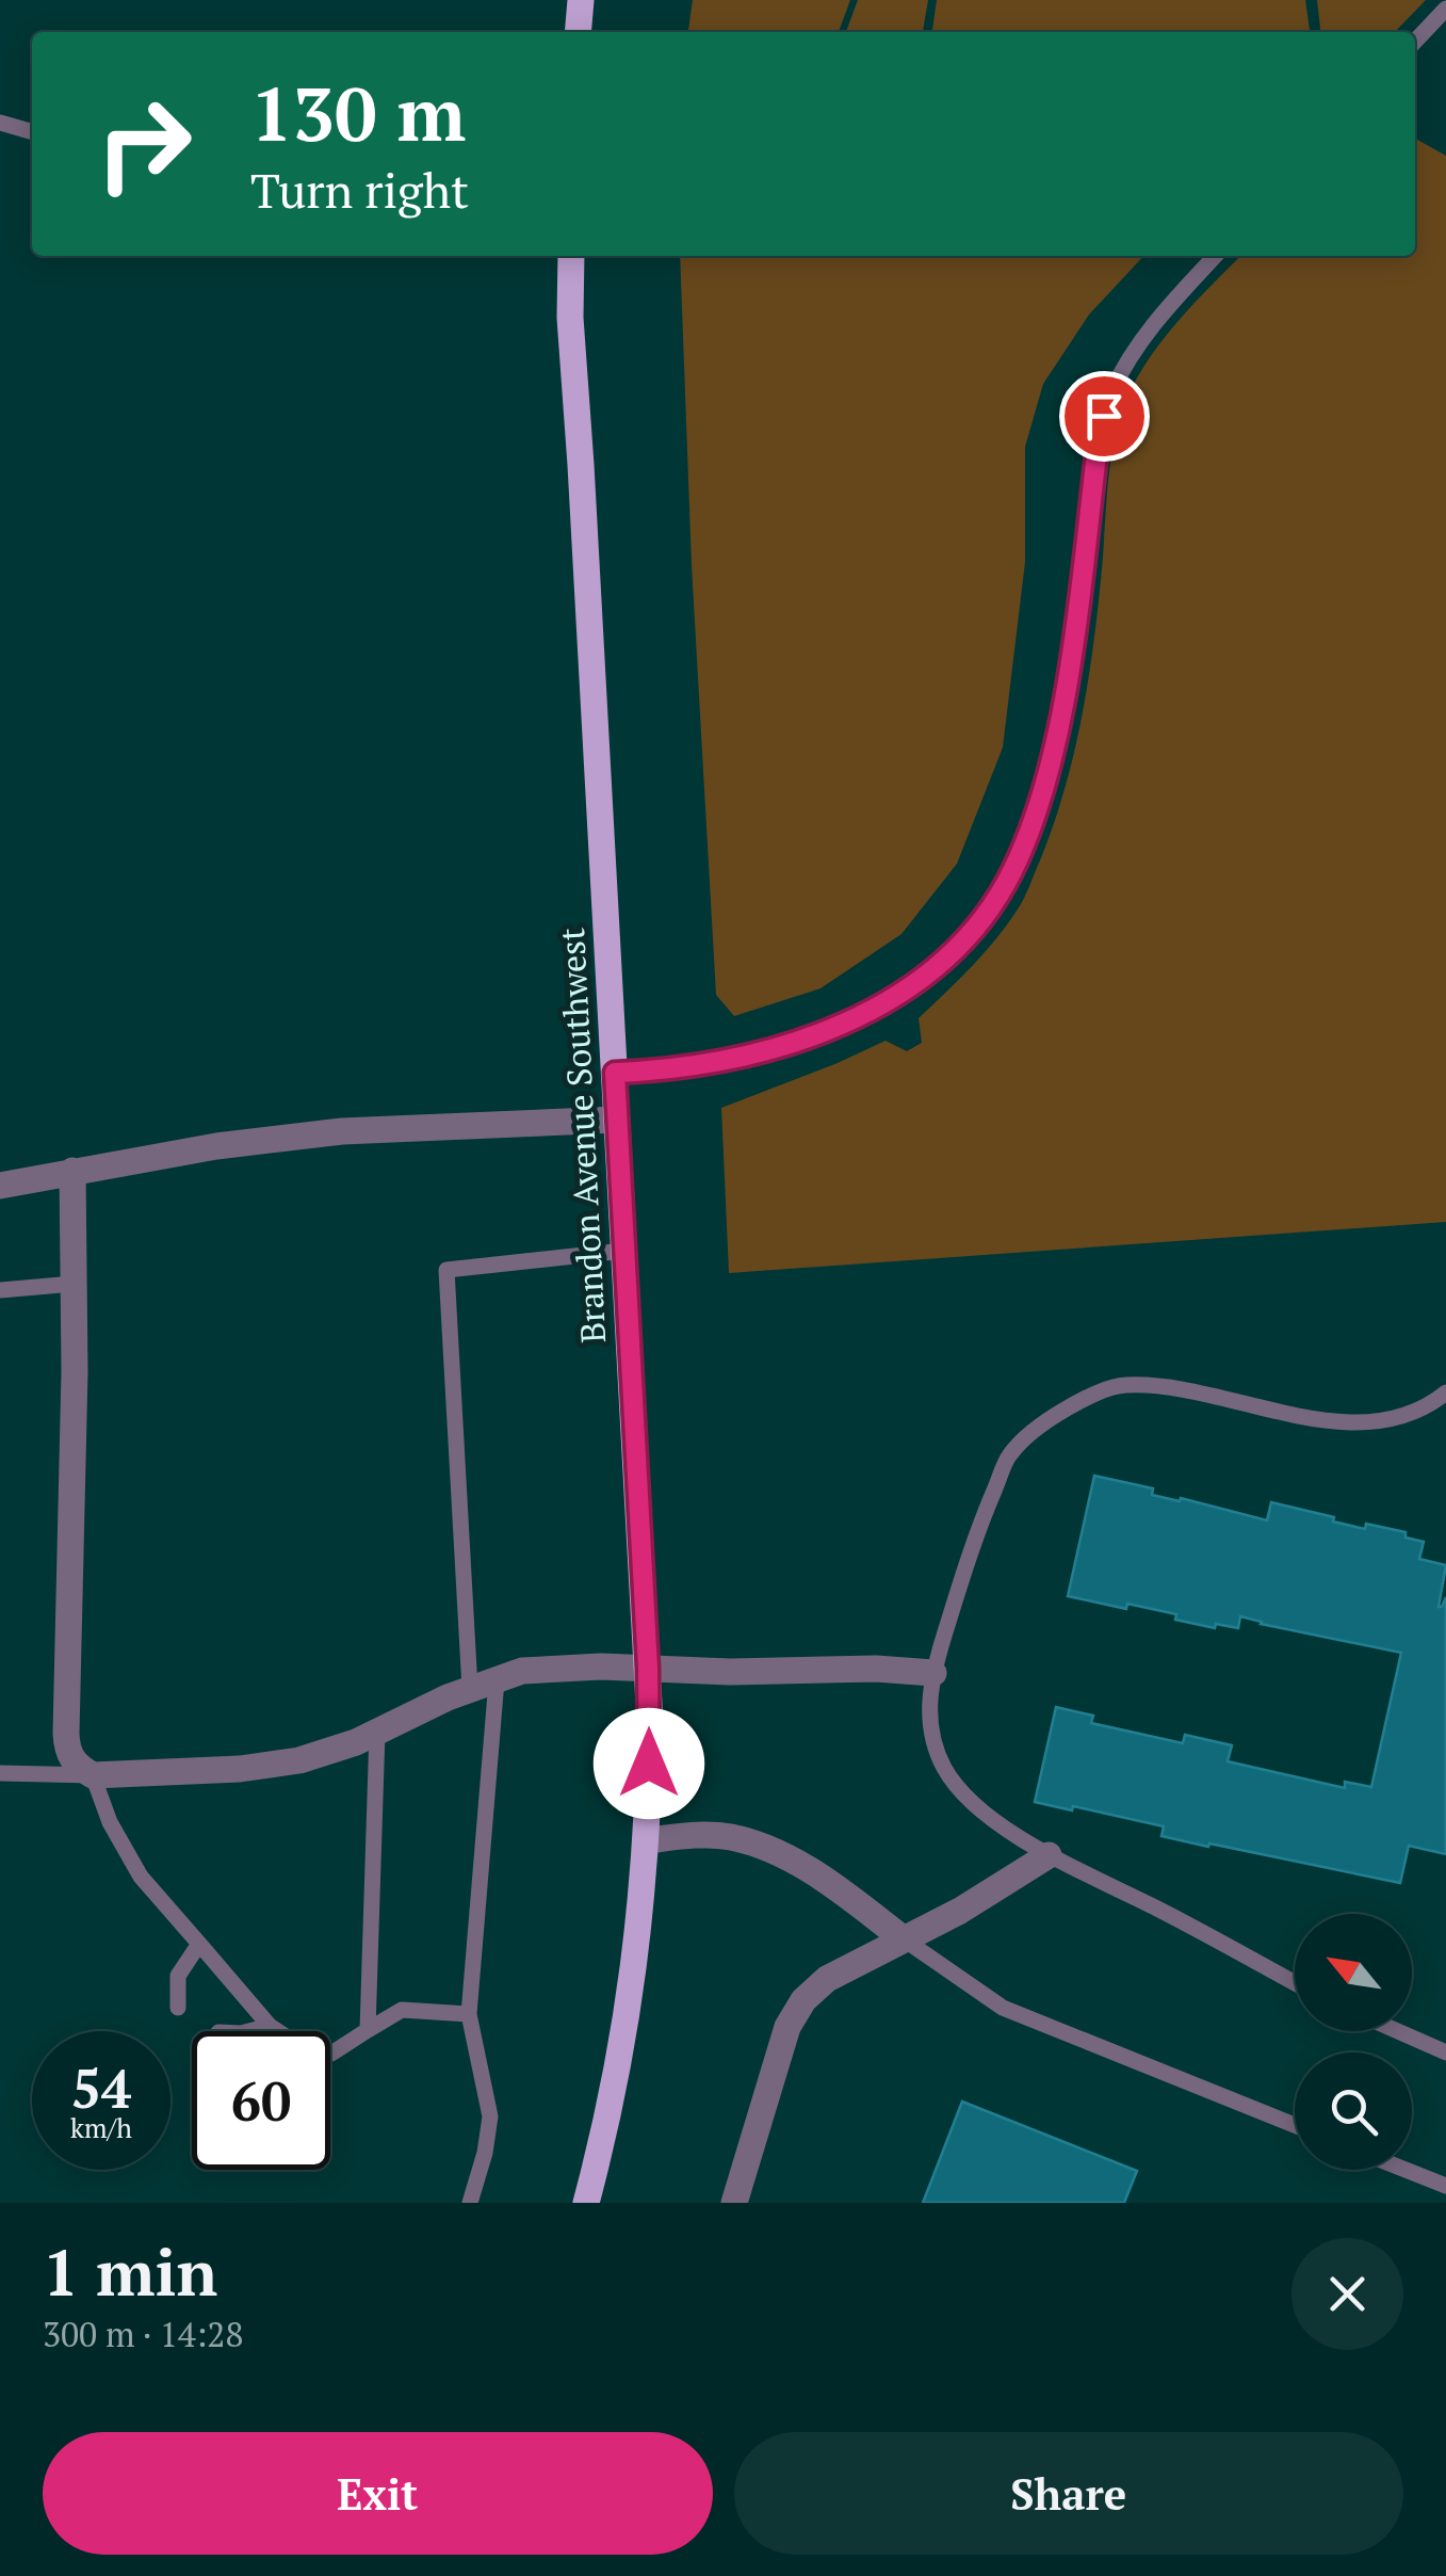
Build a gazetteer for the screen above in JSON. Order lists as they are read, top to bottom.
{
  "streets": {
    "main road": ["Brandon Avenue Southwest"]
  },
  "north": "top left",
  "page": {
    "turn": ["130 m", "Turn right"],
    "speed": "54 km/h",
    "limit": "60",
    "heading": ["1 min", "300 m · 14:28"],
    "buttons": ["Exit", "Share"]
  }
}
